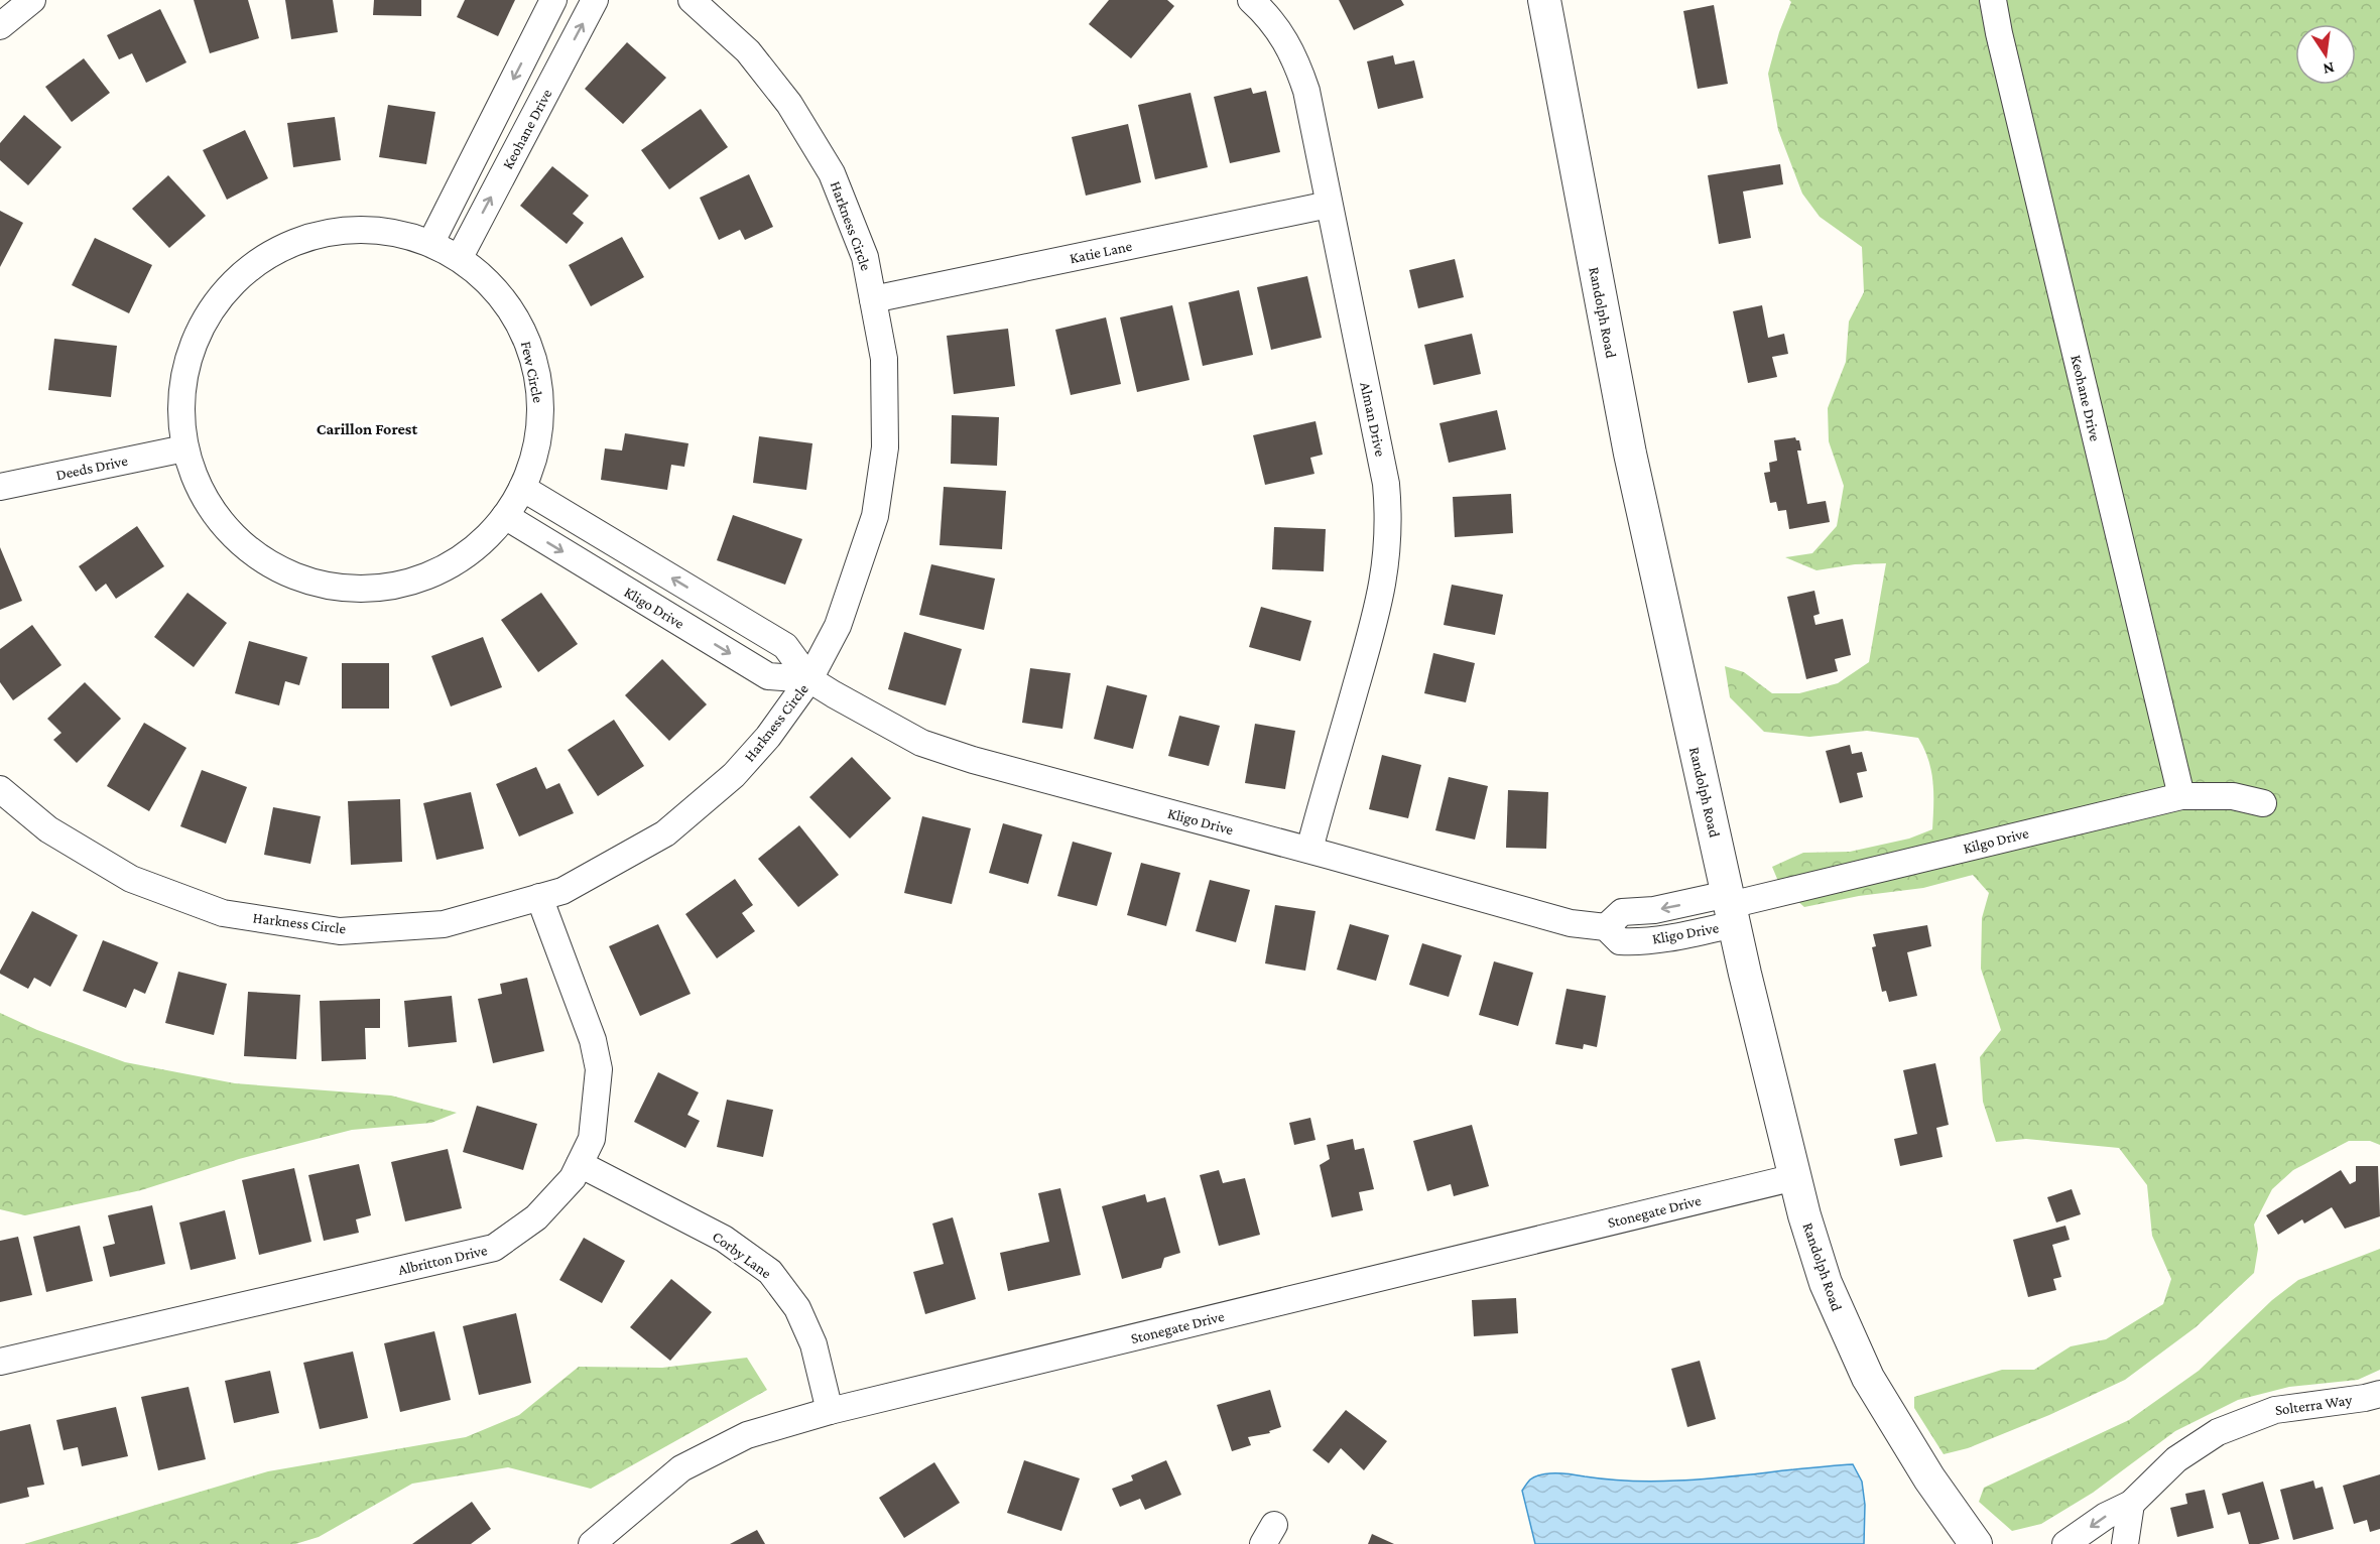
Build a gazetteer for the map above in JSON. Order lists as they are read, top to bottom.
{
  "streets": {
    "street": [
      "Keohane Drive",
      "Harkness Circle",
      "Katie Lane",
      "Randolph Road",
      "Few Circle",
      "Alman Drive",
      "Deeds Drive",
      "Kligo Drive",
      "Kilgo Drive",
      "Stonegate Drive",
      "Corby Lane",
      "Albritton Drive",
      "Solterra Way"
    ]
  },
  "crossings": [
    ["Keohane Drive", "Few Circle"],
    ["Keohane Drive", "Kilgo Drive"],
    ["Harkness Circle", "Katie Lane"],
    ["Harkness Circle", "Kligo Drive"],
    ["Harkness Circle", "Albritton Drive"],
    ["Katie Lane", "Alman Drive"],
    ["Randolph Road", "Kligo Drive"],
    ["Randolph Road", "Kilgo Drive"],
    ["Randolph Road", "Stonegate Drive"],
    ["Few Circle", "Deeds Drive"],
    ["Few Circle", "Kligo Drive"],
    ["Alman Drive", "Kligo Drive"],
    ["Kligo Drive", "Kilgo Drive"],
    ["Stonegate Drive", "Corby Lane"],
    ["Corby Lane", "Albritton Drive"]
  ],
  "districts": ["Carillon Forest"],
  "north": "bottom"
}
